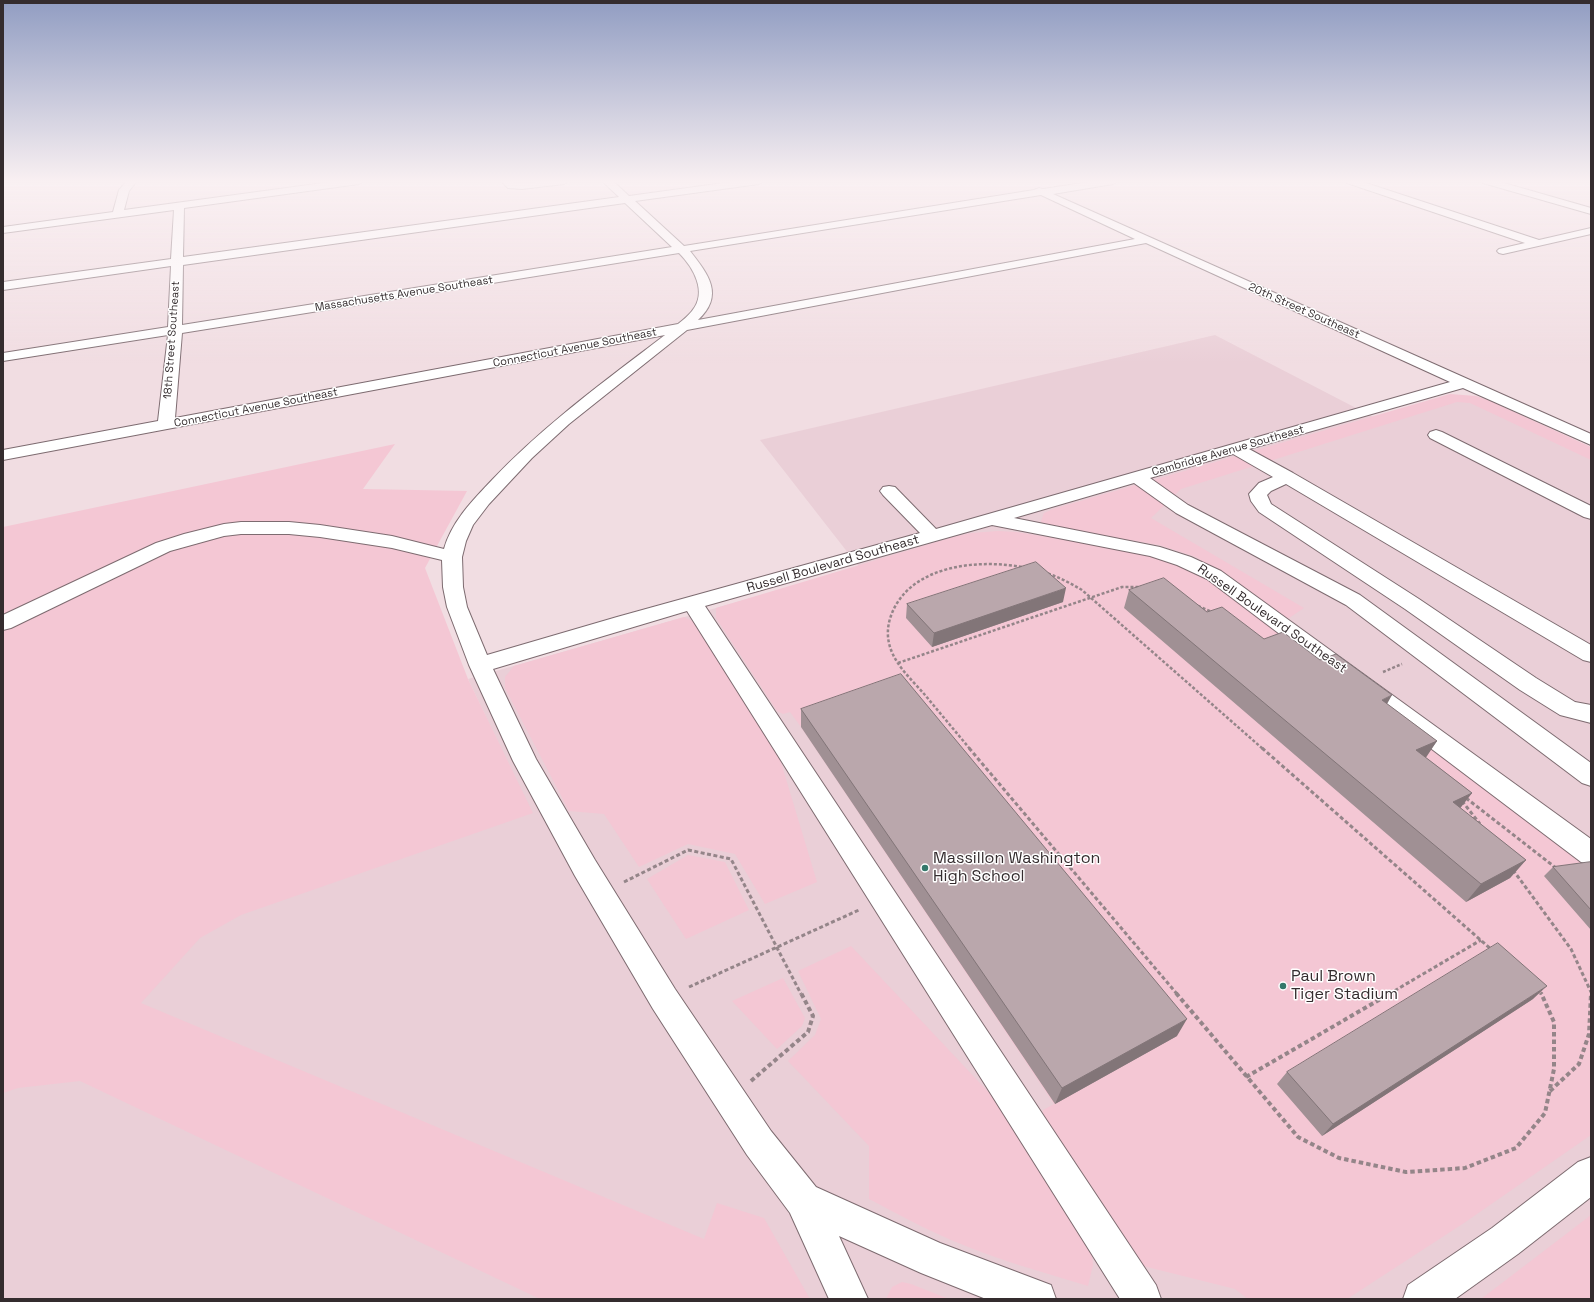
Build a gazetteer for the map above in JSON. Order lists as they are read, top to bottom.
{
  "streets": {
    "street": [
      "Massachusetts Avenue Southeast",
      "20th Street Southeast",
      "18th Street Southeast",
      "Connecticut Avenue Southeast",
      "Cambridge Avenue Southeast",
      "Russell Boulevard Southeast"
    ]
  },
  "crossings": [
    ["Massachusetts Avenue Southeast", "18th Street Southeast"],
    ["20th Street Southeast", "Cambridge Avenue Southeast"],
    ["18th Street Southeast", "Connecticut Avenue Southeast"],
    ["Cambridge Avenue Southeast", "Russell Boulevard Southeast"]
  ],
  "places": ["Massillon Washington High School", "Paul Brown Tiger Stadium"]
}
